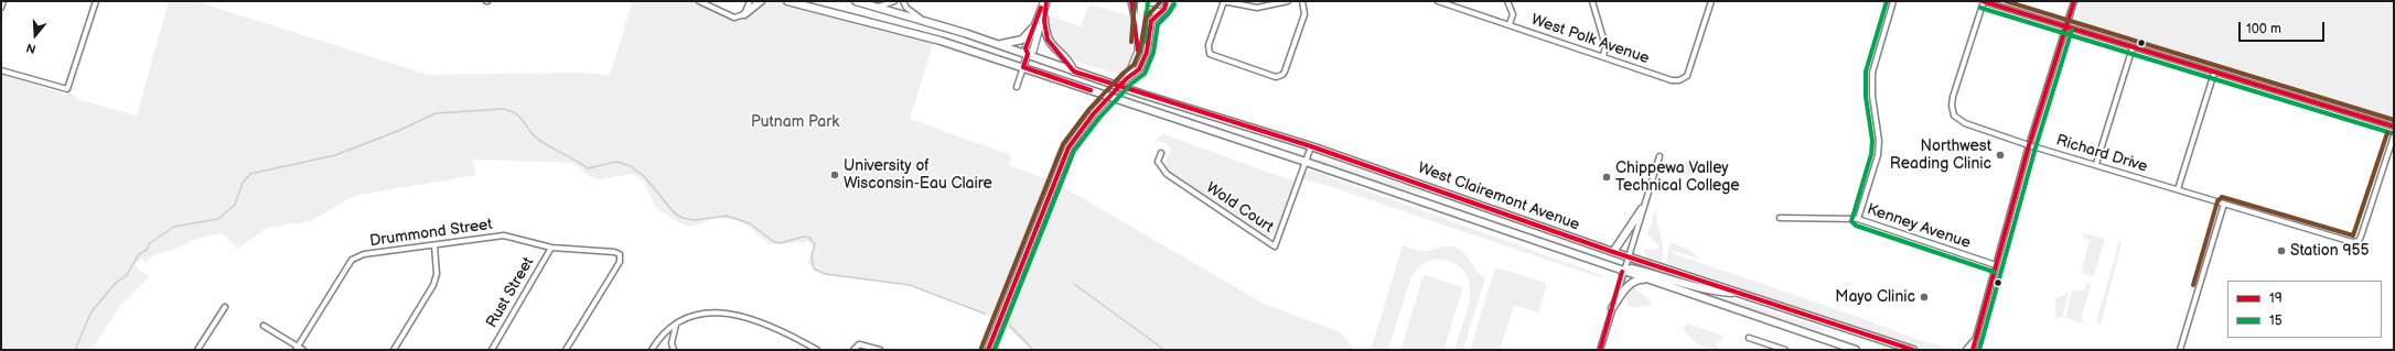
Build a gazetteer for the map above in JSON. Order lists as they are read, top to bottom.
{
  "streets": {
    "main road": ["West Clairemont Avenue"],
    "street": [
      "West Polk Avenue",
      "Richard Drive",
      "Wold Court",
      "Kenney Avenue",
      "Drummond Street",
      "Rust Street"
    ]
  },
  "crossings": [
    ["West Clairemont Avenue", "Wold Court"],
    ["Drummond Street", "Rust Street"]
  ],
  "parks": ["Putnam Park"],
  "places": [
    "Northwest Reading Clinic",
    "University of Wisconsin-Eau Claire",
    "Chippewa Valley Technical College",
    "Station 955",
    "Mayo Clinic"
  ],
  "lines": ["transit line 19", "transit line 15"],
  "legend": ["19", "15"],
  "scale_bar": "100 m",
  "north": "bottom"
}
